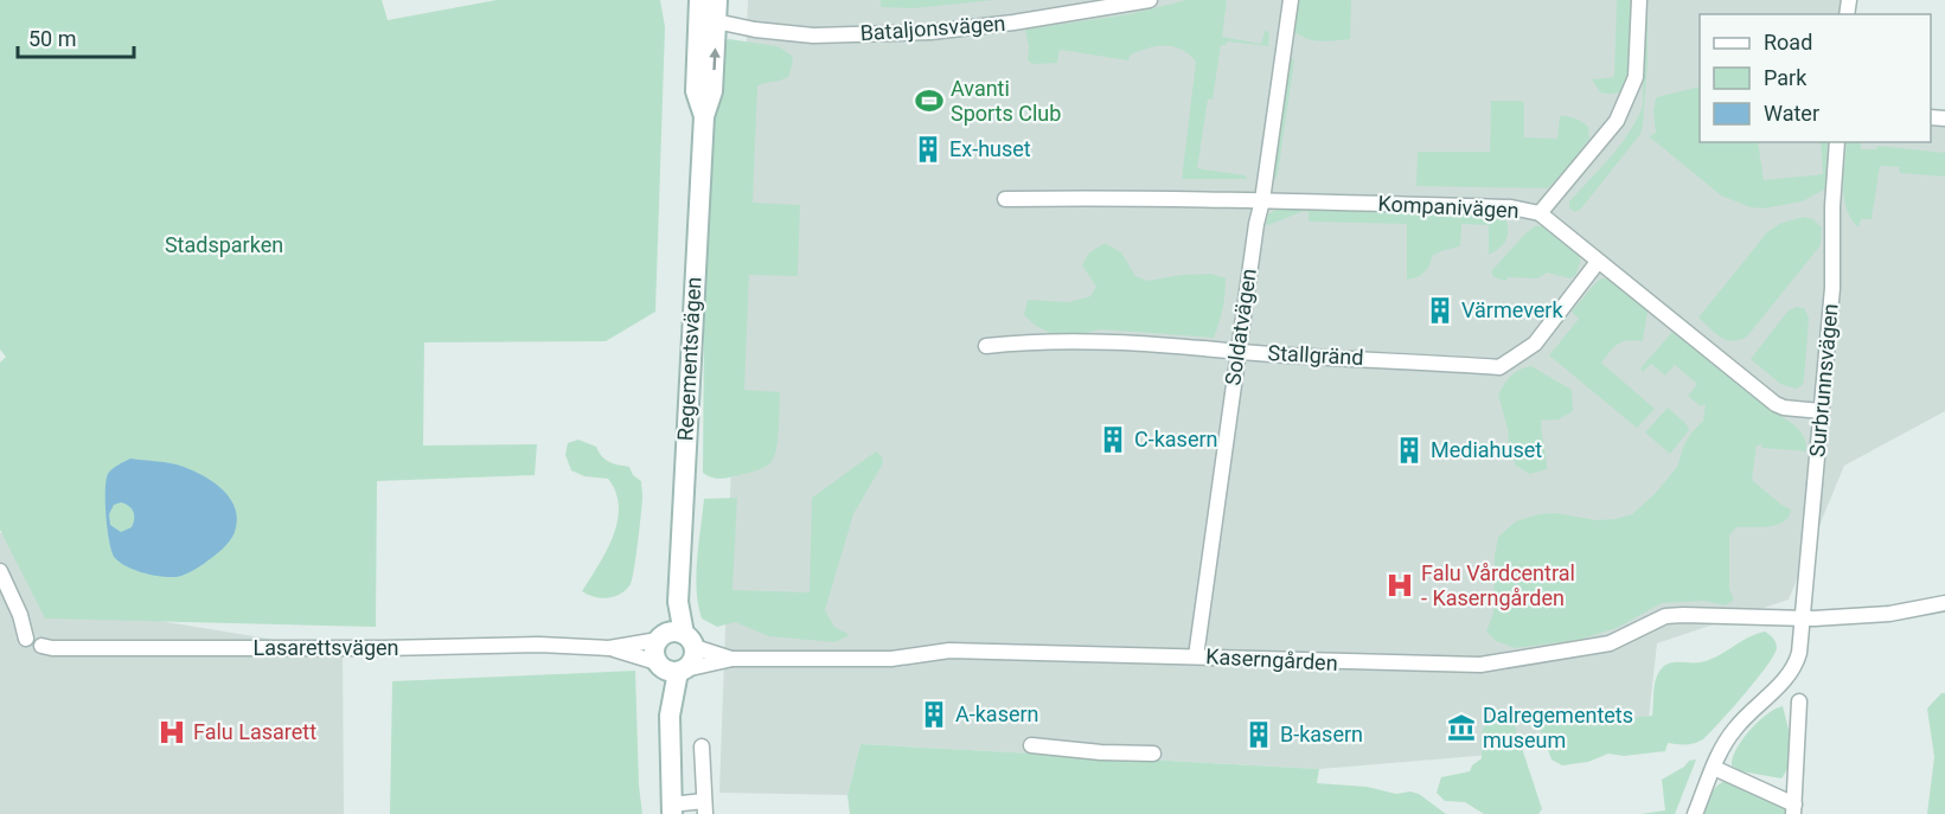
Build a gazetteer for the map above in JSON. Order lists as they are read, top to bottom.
{
  "streets": {
    "main road": ["Regementsvägen"],
    "street": [
      "Bataljonsvägen",
      "Kompanivägen",
      "Soldatvägen",
      "Stallgränd",
      "Surbrunnsvägen",
      "Lasarettsvägen",
      "Kaserngården"
    ]
  },
  "crossings": [
    ["Bataljonsvägen", "Regementsvägen"],
    ["Kompanivägen", "Soldatvägen"],
    ["Kompanivägen", "Stallgränd"],
    ["Kompanivägen", "Surbrunnsvägen"],
    ["Soldatvägen", "Stallgränd"],
    ["Soldatvägen", "Kaserngården"],
    ["Regementsvägen", "Lasarettsvägen"],
    ["Regementsvägen", "Kaserngården"],
    ["Surbrunnsvägen", "Kaserngården"],
    ["Lasarettsvägen", "Kaserngården"]
  ],
  "parks": ["Stadsparken"],
  "places": {
    "sports": ["Avanti Sports Club"],
    "building": [
      "Ex-huset",
      "Värmeverk",
      "C-kasern",
      "Mediahuset",
      "A-kasern",
      "B-kasern"
    ],
    "hospital": ["Falu Vårdcentral - Kaserngården", "Falu Lasarett"],
    "museum": ["Dalregementets museum"]
  },
  "legend": ["Road", "Park", "Water"],
  "scale_bar": "50 m"
}
